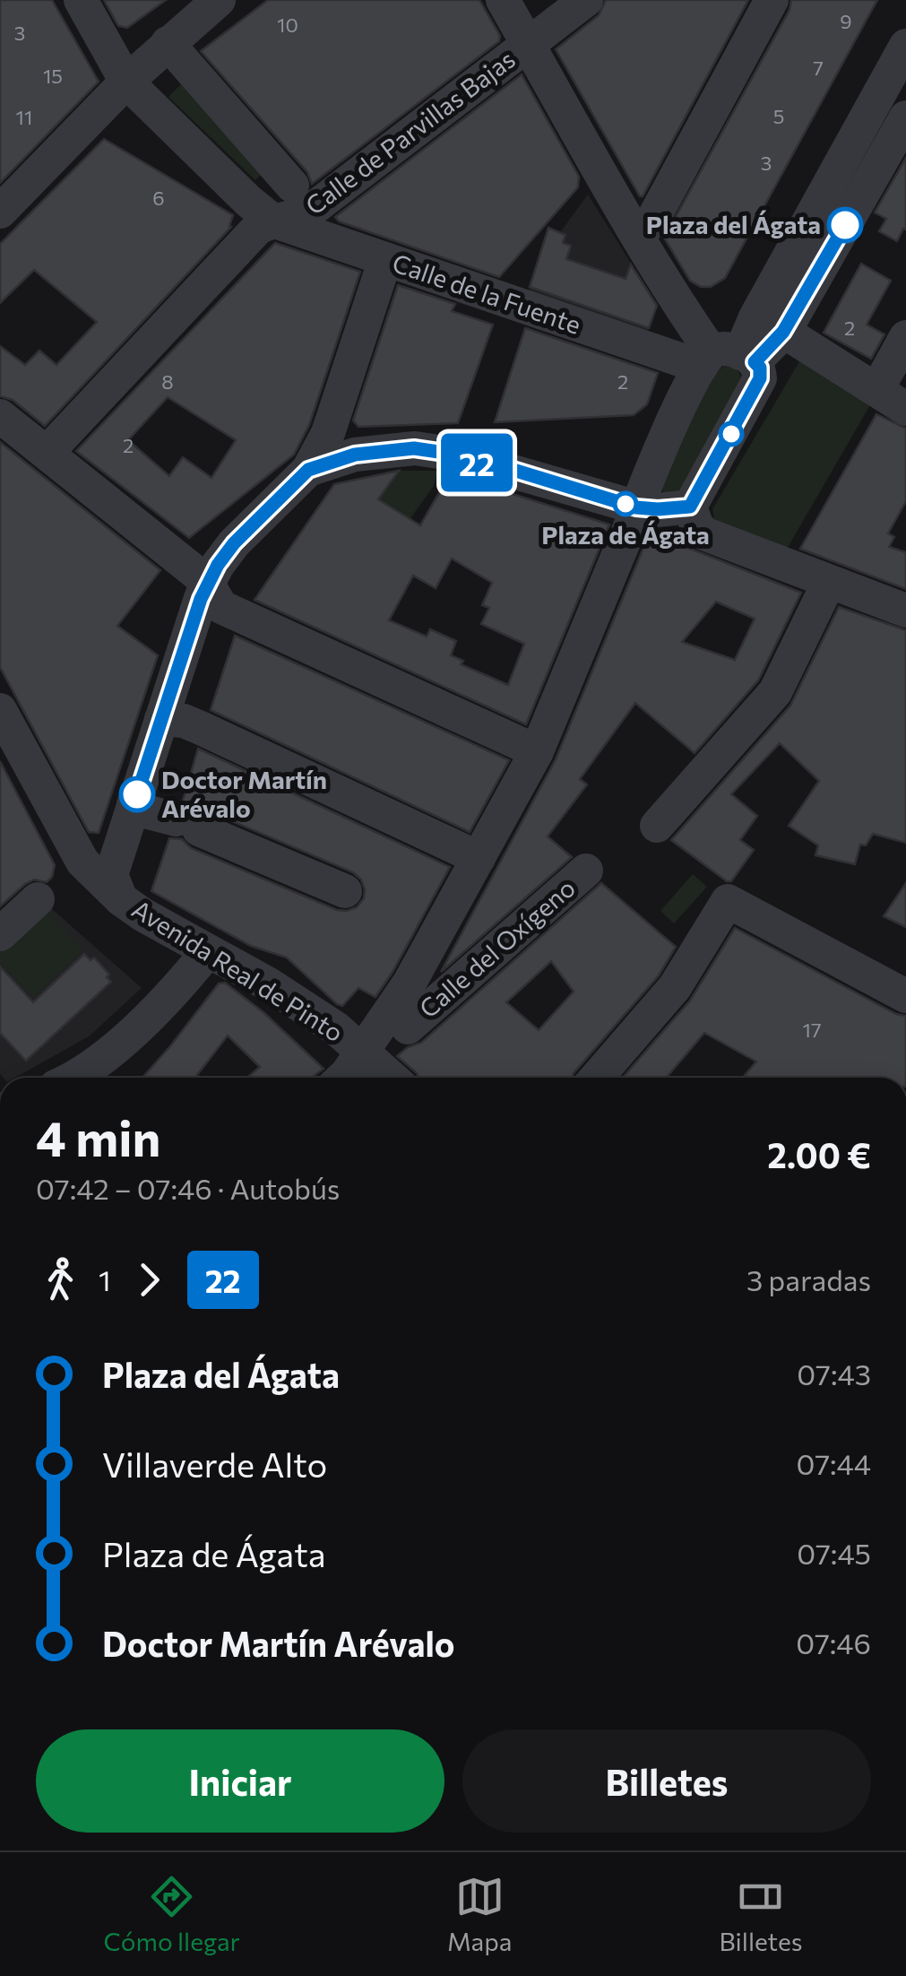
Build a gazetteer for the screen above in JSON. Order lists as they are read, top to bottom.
{
  "streets": {
    "street": [
      "Calle de Parvillas Bajas",
      "Calle de la Fuente",
      "Calle del Oxígeno",
      "Avenida Real de Pinto"
    ]
  },
  "crossings": [
    ["Calle de Parvillas Bajas", "Calle de la Fuente"]
  ],
  "places": ["Plaza del Ágata", "Plaza de Ágata", "Doctor Martín Arévalo"],
  "lines": ["bus line 22"],
  "house_numbers": [
    "9",
    "10",
    "3",
    "7",
    "15",
    "5",
    "11",
    "3",
    "6",
    "2",
    "8",
    "2",
    "2",
    "17"
  ],
  "page": {
    "on_map": "22",
    "heading": ["4 min", "07:42 – 07:46 · Autobús", "2.00 €"],
    "legs": ["1", "22", "3 paradas"],
    "list": [
      {
        "name": "Plaza del Ágata",
        "value": "07:43"
      },
      {
        "name": "Villaverde Alto",
        "value": "07:44"
      },
      {
        "name": "Plaza de Ágata",
        "value": "07:45"
      },
      {
        "name": "Doctor Martín Arévalo",
        "value": "07:46"
      }
    ],
    "buttons": ["Iniciar", "Billetes"],
    "tabs": ["Cómo llegar", "Mapa", "Billetes"]
  }
}
